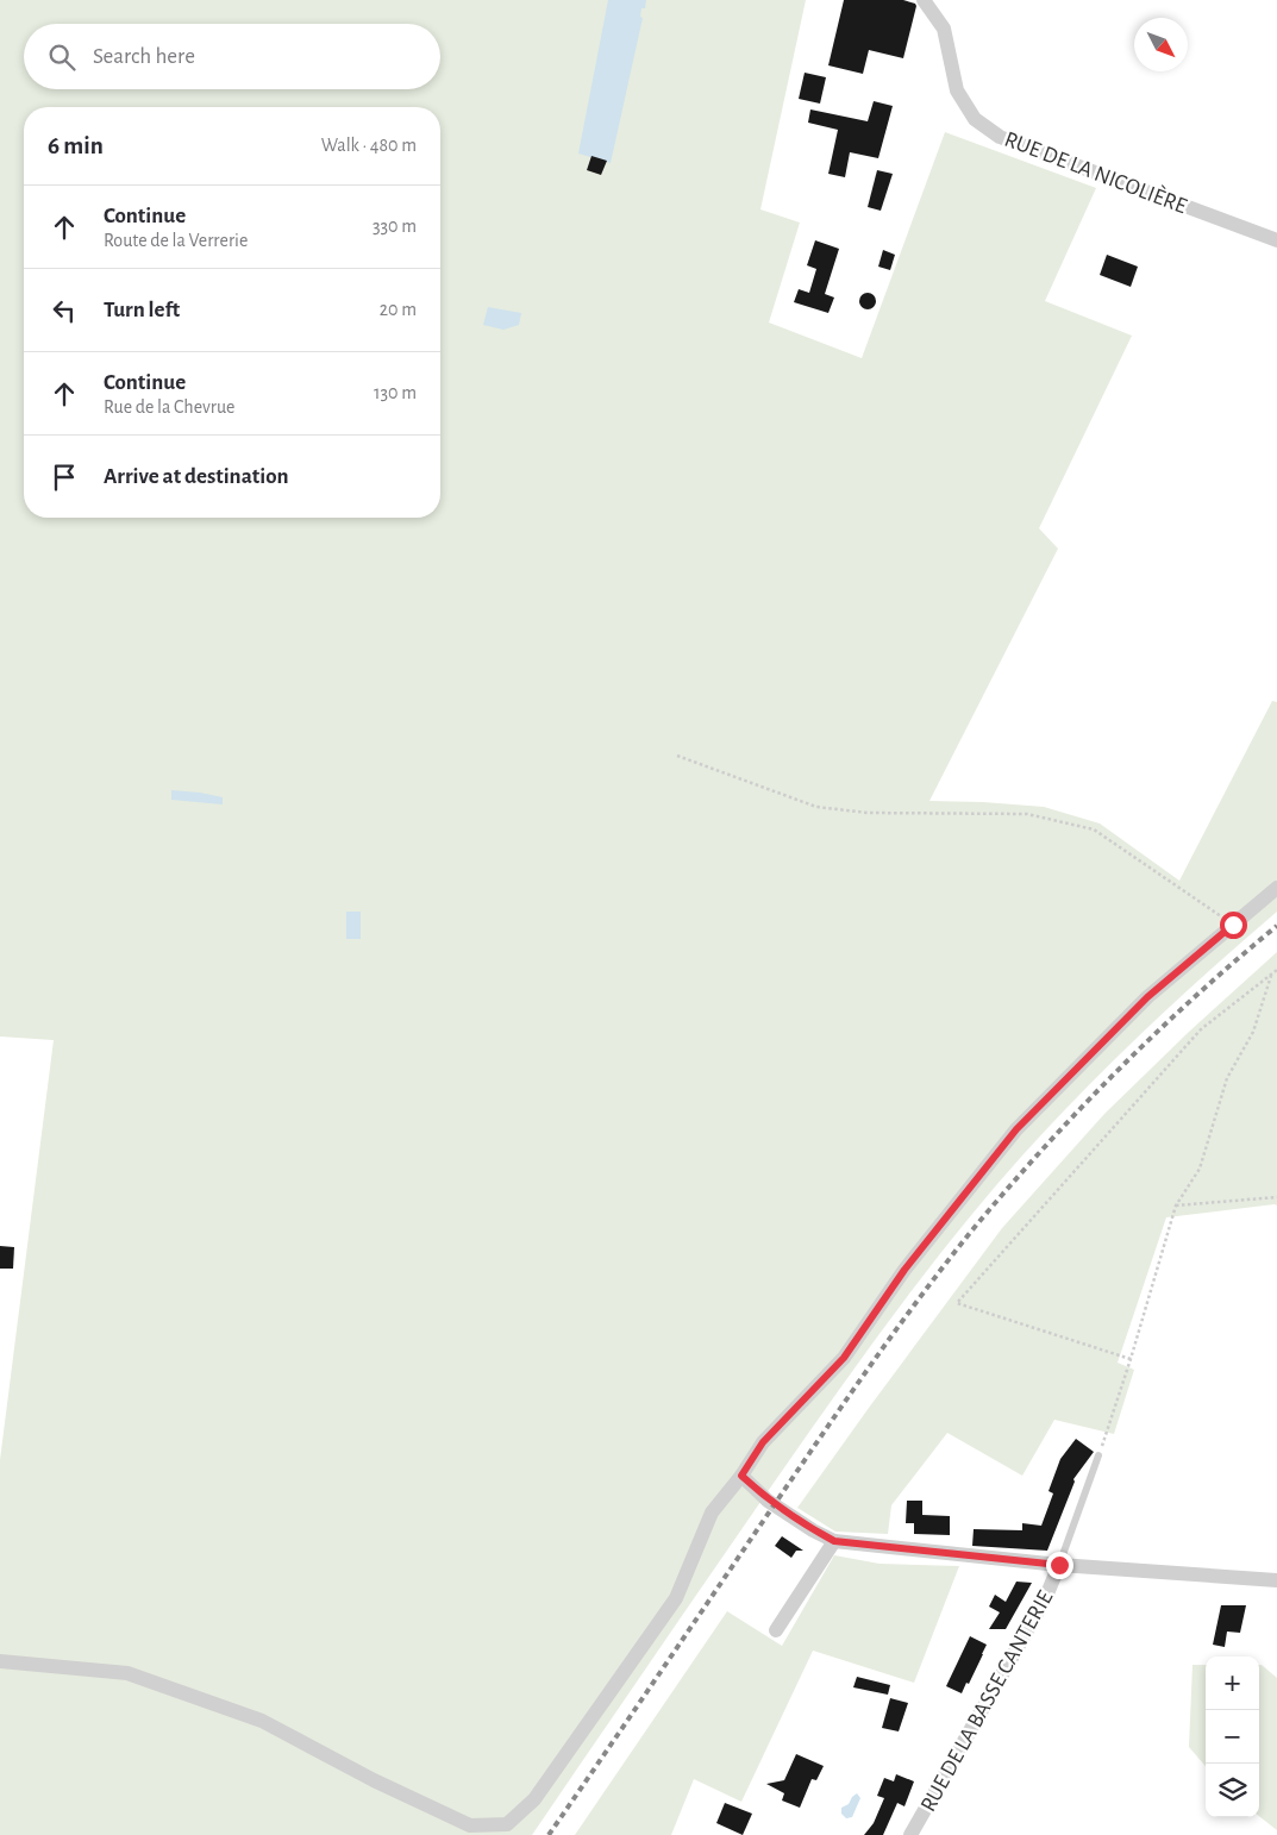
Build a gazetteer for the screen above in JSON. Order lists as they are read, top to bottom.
{
  "streets": {
    "street": ["RUE DE LA NICOLIÈRE", "RUE DE LA BASSE CANTERIE"]
  },
  "north": "bottom right",
  "page": {
    "search": "Search here",
    "heading": ["6 min", "Walk · 480 m"],
    "list": [
      ["Continue", "Route de la Verrerie", "330 m"],
      ["Turn left", "20 m"],
      ["Continue", "Rue de la Chevrue", "130 m"],
      "Arrive at destination"
    ],
    "map_buttons": ["+", "−"]
  }
}
